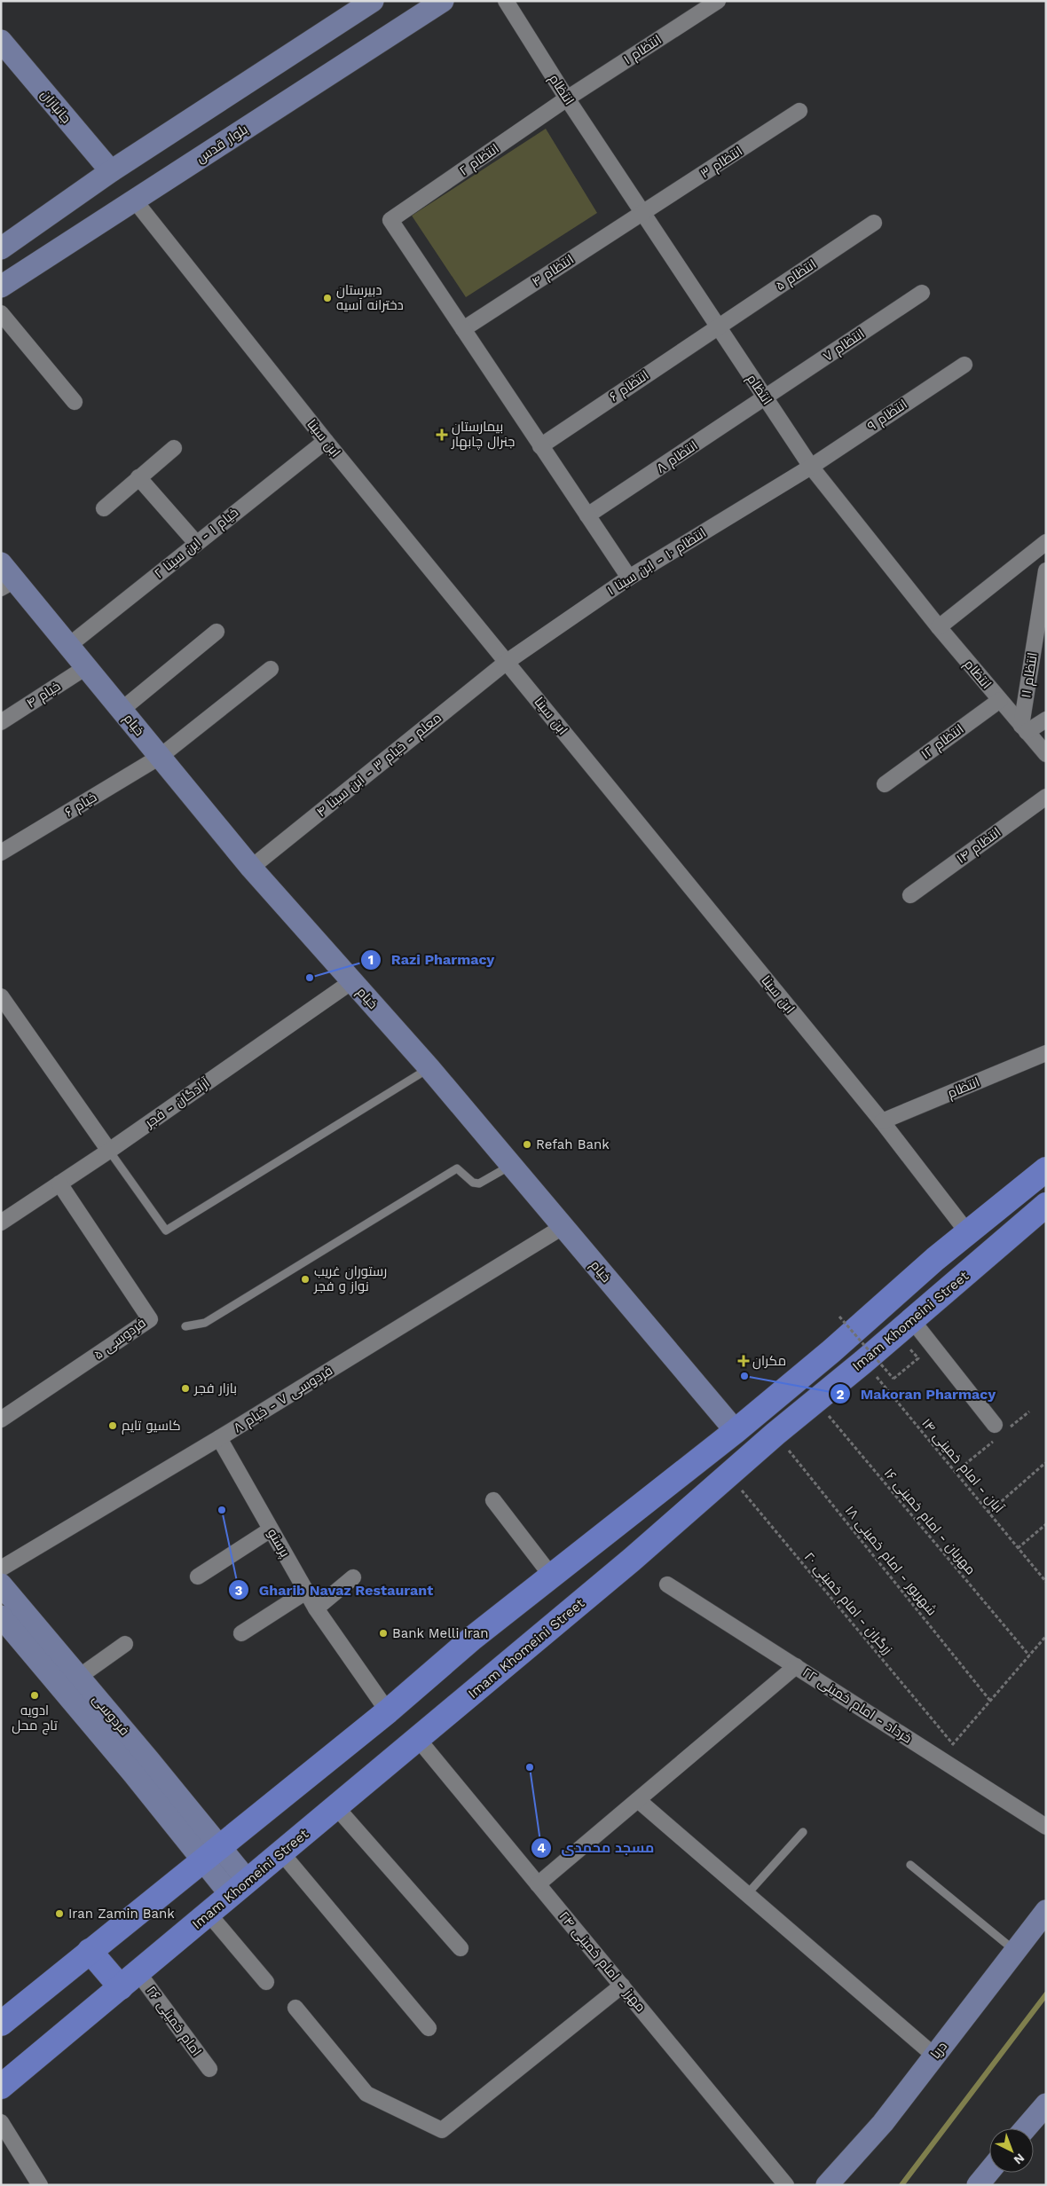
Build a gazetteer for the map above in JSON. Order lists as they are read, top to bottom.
{
  "streets": {
    "main road": ["Imam Khomeini Street"],
    "street": [
      "انتظام ۱",
      "انتظام",
      "جانبازان",
      "بلوار قدس",
      "انتظام ۲",
      "انتظام ۳",
      "انتظام ۴",
      "انتظام ۵",
      "انتظام ۷",
      "انتظام ۶",
      "انتظام ۹",
      "ابن سینا",
      "انتظام ۸",
      "خیام ۱ - این سینا ۲",
      "انتظام ۱۰ - ابن سینا ۱",
      "انتظام ۱۱",
      "خیام ۴",
      "خیام",
      "انتظام ۱۲",
      "معلم - خیام ۳ - ابن سینا ۴",
      "خیام ۶",
      "انتظام ۱۴",
      "آزادگان - فجر",
      "فردوسی ۵",
      "فردوسی ۷ - خیام ۸",
      "پرستو",
      "خرداد - امام خمینی ۲۲",
      "فردوسی",
      "مهرز - امام خمینی ۲۴",
      "امام خمینی ۲۶",
      "دریا"
    ],
    "path": [
      "آبان - امام خمینی ۱۴",
      "مهربان - امام خمینی ۱۶",
      "شهریور - امام خمینی ۱۸",
      "زرگران - امام خمینی ۲۰"
    ]
  },
  "crossings": [
    ["انتظام ۱", "انتظام"],
    ["انتظام ۱", "انتظام ۲"],
    ["انتظام", "انتظام ۲"],
    ["انتظام", "انتظام ۳"],
    ["انتظام", "انتظام ۴"],
    ["انتظام", "انتظام ۵"],
    ["انتظام", "انتظام ۷"],
    ["انتظام", "انتظام ۶"],
    ["انتظام", "انتظام ۹"],
    ["انتظام", "ابن سینا"],
    ["انتظام", "انتظام ۸"],
    ["انتظام", "انتظام ۱۰ - ابن سینا ۱"],
    ["انتظام", "انتظام ۱۱"],
    ["انتظام", "انتظام ۱۲"],
    ["بلوار قدس", "ابن سینا"],
    ["انتظام ۲", "انتظام ۴"],
    ["انتظام ۳", "انتظام ۴"],
    ["انتظام ۵", "انتظام ۶"],
    ["انتظام ۷", "انتظام ۸"],
    ["انتظام ۹", "انتظام ۱۰ - ابن سینا ۱"],
    ["ابن سینا", "خیام ۱ - این سینا ۲"],
    ["ابن سینا", "انتظام ۱۰ - ابن سینا ۱"],
    ["ابن سینا", "معلم - خیام ۳ - ابن سینا ۴"],
    ["خیام ۱ - این سینا ۲", "خیام"],
    ["انتظام ۱۰ - ابن سینا ۱", "معلم - خیام ۳ - ابن سینا ۴"],
    ["خیام ۴", "خیام"],
    ["خیام", "معلم - خیام ۳ - ابن سینا ۴"],
    ["خیام", "خیام ۶"],
    ["خیام", "آزادگان - فجر"],
    ["خیام", "فردوسی ۷ - خیام ۸"],
    ["آزادگان - فجر", "فردوسی ۵"],
    ["Imam Khomeini Street", "آبان - امام خمینی ۱۴"],
    ["Imam Khomeini Street", "مهربان - امام خمینی ۱۶"],
    ["Imam Khomeini Street", "شهریور - امام خمینی ۱۸"],
    ["Imam Khomeini Street", "زرگران - امام خمینی ۲۰"],
    ["Imam Khomeini Street", "مهرز - امام خمینی ۲۴"],
    ["Imam Khomeini Street", "امام خمینی ۲۶"],
    ["فردوسی ۷ - خیام ۸", "پرستو"]
  ],
  "places": {
    "other": [
      "دبیرستان دخترانه آسیه",
      "Razi Pharmacy",
      "Refah Bank",
      "رستوران غریب نواز و فجر",
      "Makoran Pharmacy",
      "بازار فجر",
      "کاسیو تایم",
      "Gharib Navaz Restaurant",
      "Bank Melli Iran",
      "ادویه تاج محل",
      "مسجد محمدی",
      "Iran Zamin Bank"
    ],
    "health": ["بیمارستان جنرال چابهار", "مکران"]
  },
  "north": "bottom right"
}
